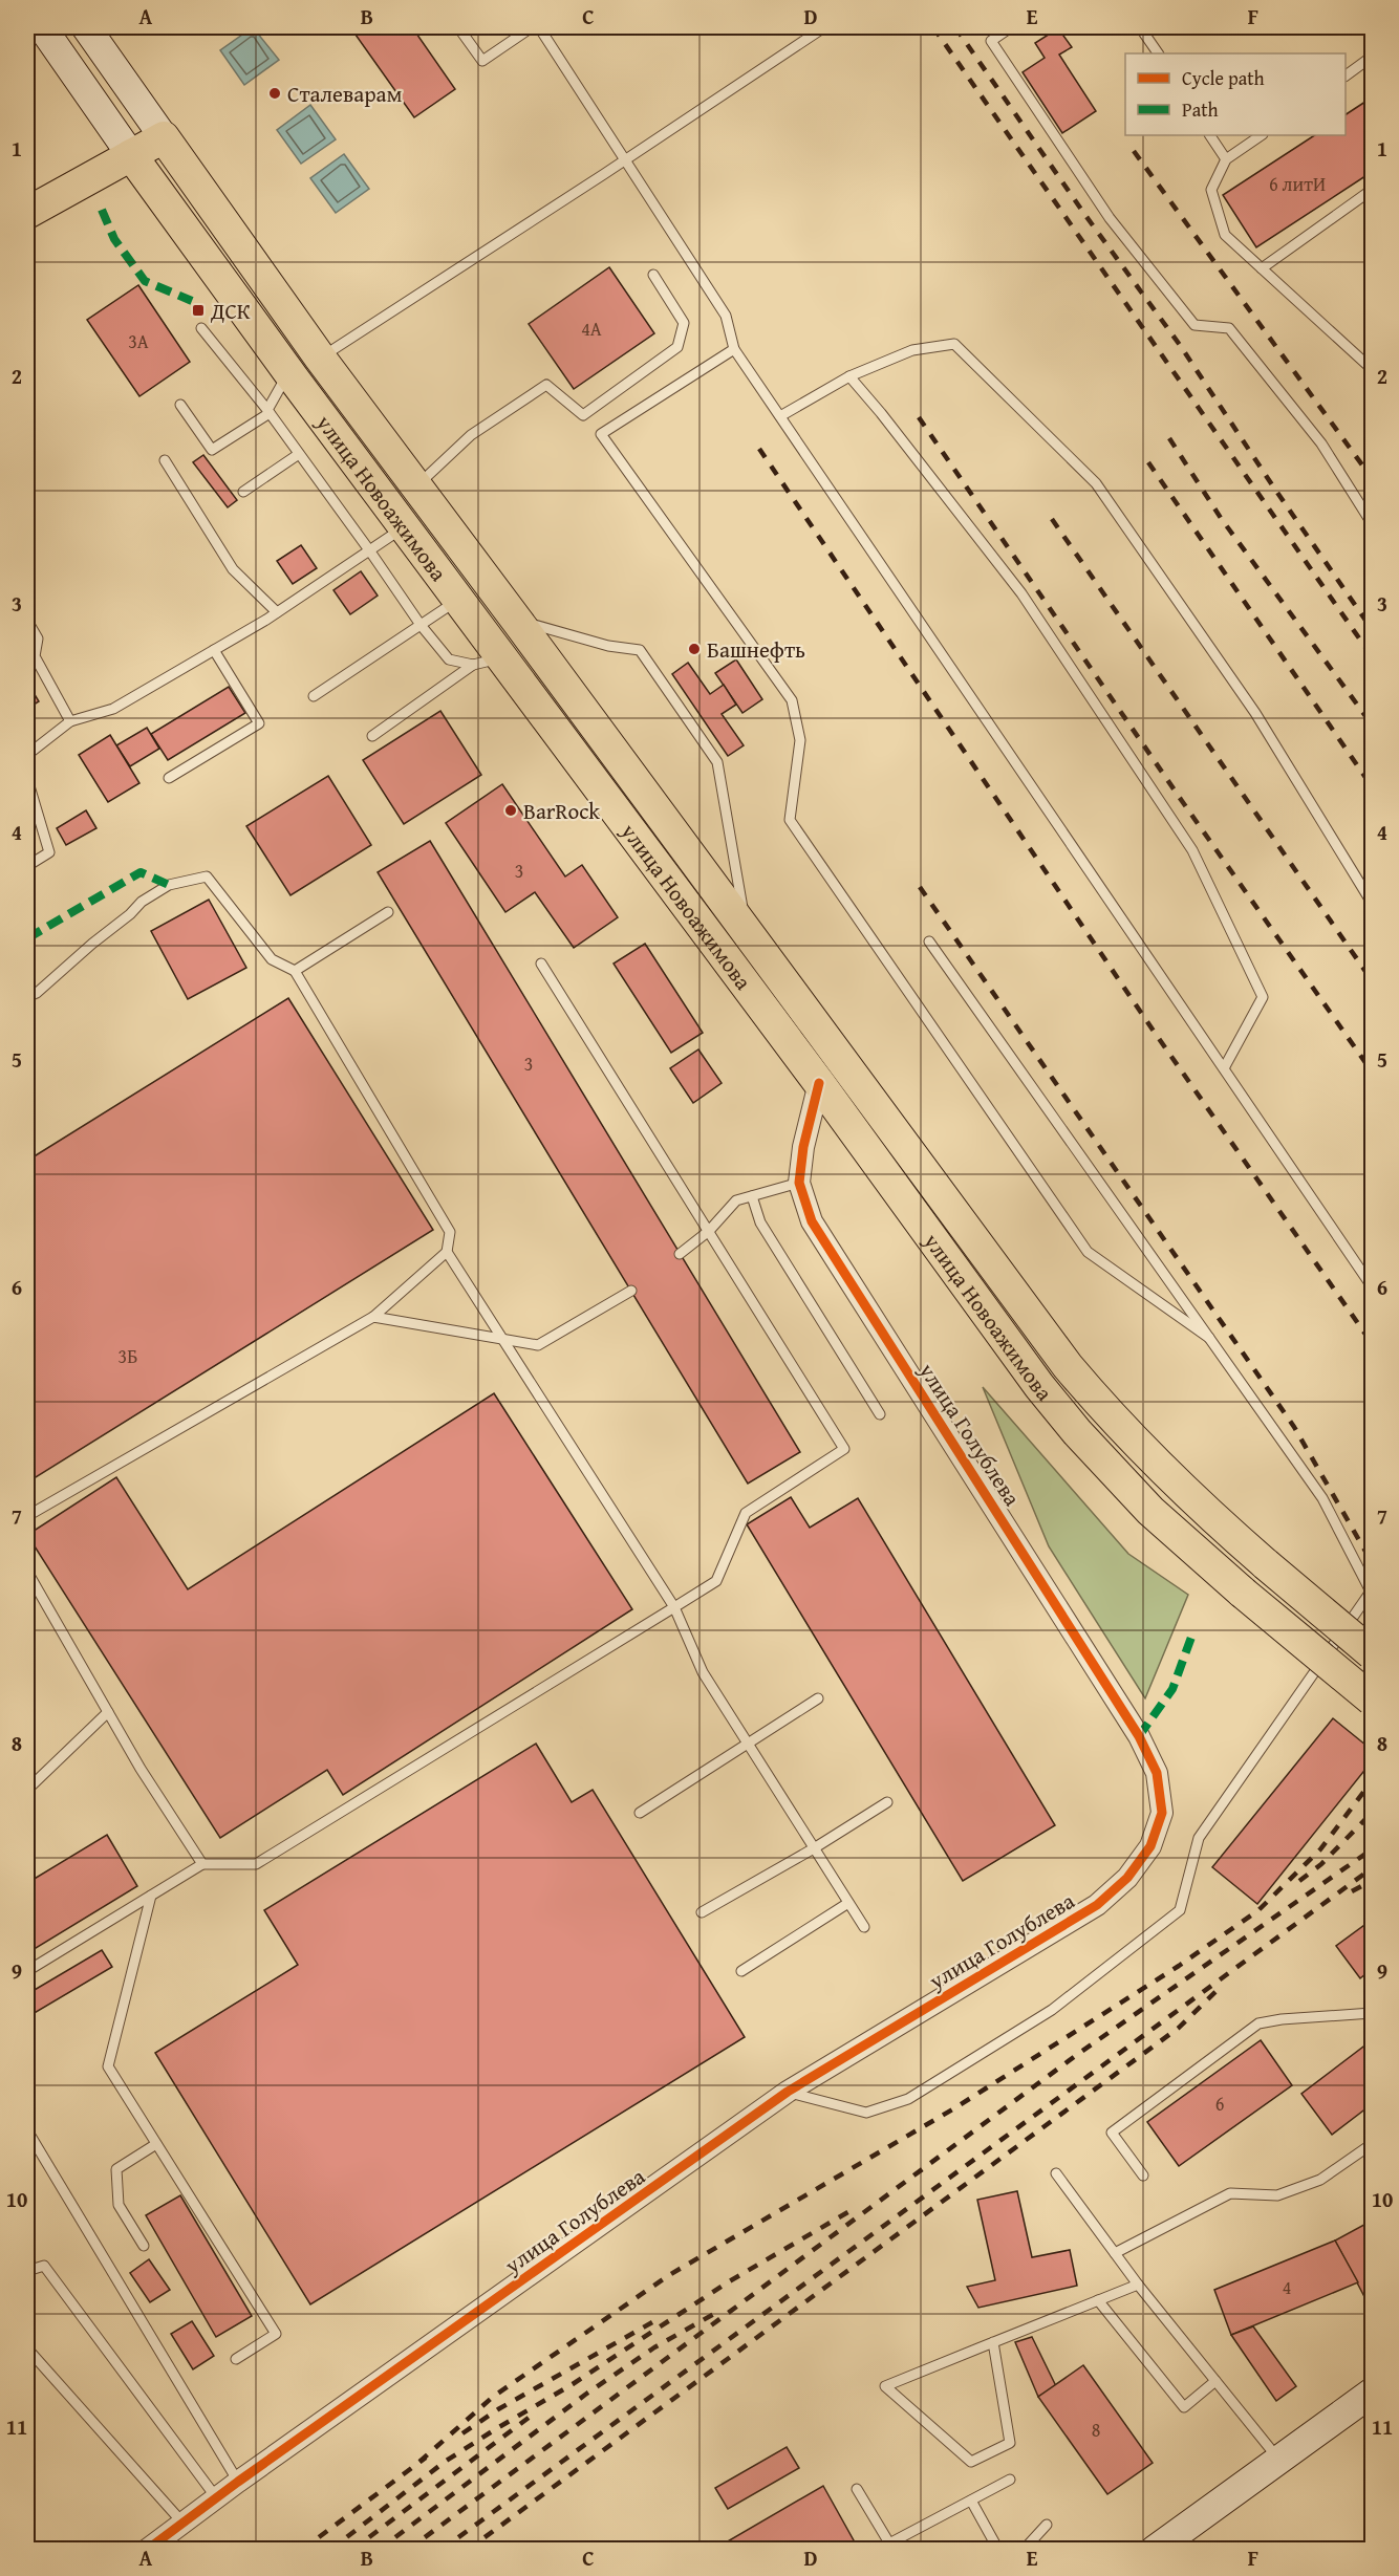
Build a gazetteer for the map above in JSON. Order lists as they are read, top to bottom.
{
  "streets": {
    "main road": ["улица Новоажимова"],
    "street": ["улица Голублева"]
  },
  "crossings": [
    ["улица Новоажимова", "улица Голублева"]
  ],
  "places": {
    "other": ["Сталеварам", "Башнефть", "BarRock"],
    "transit": ["ДСК"]
  },
  "house_numbers": [
    "6 литИ",
    "4А",
    "3А",
    "3",
    "3",
    "3Б",
    "6",
    "4",
    "8"
  ],
  "legend": ["Cycle path", "Path"],
  "grid": {
    "columns": [
      "A",
      "B",
      "C",
      "D",
      "E",
      "F"
    ],
    "rows": [
      "1",
      "2",
      "3",
      "4",
      "5",
      "6",
      "7",
      "8",
      "9",
      "10",
      "11"
    ]
  }
}
